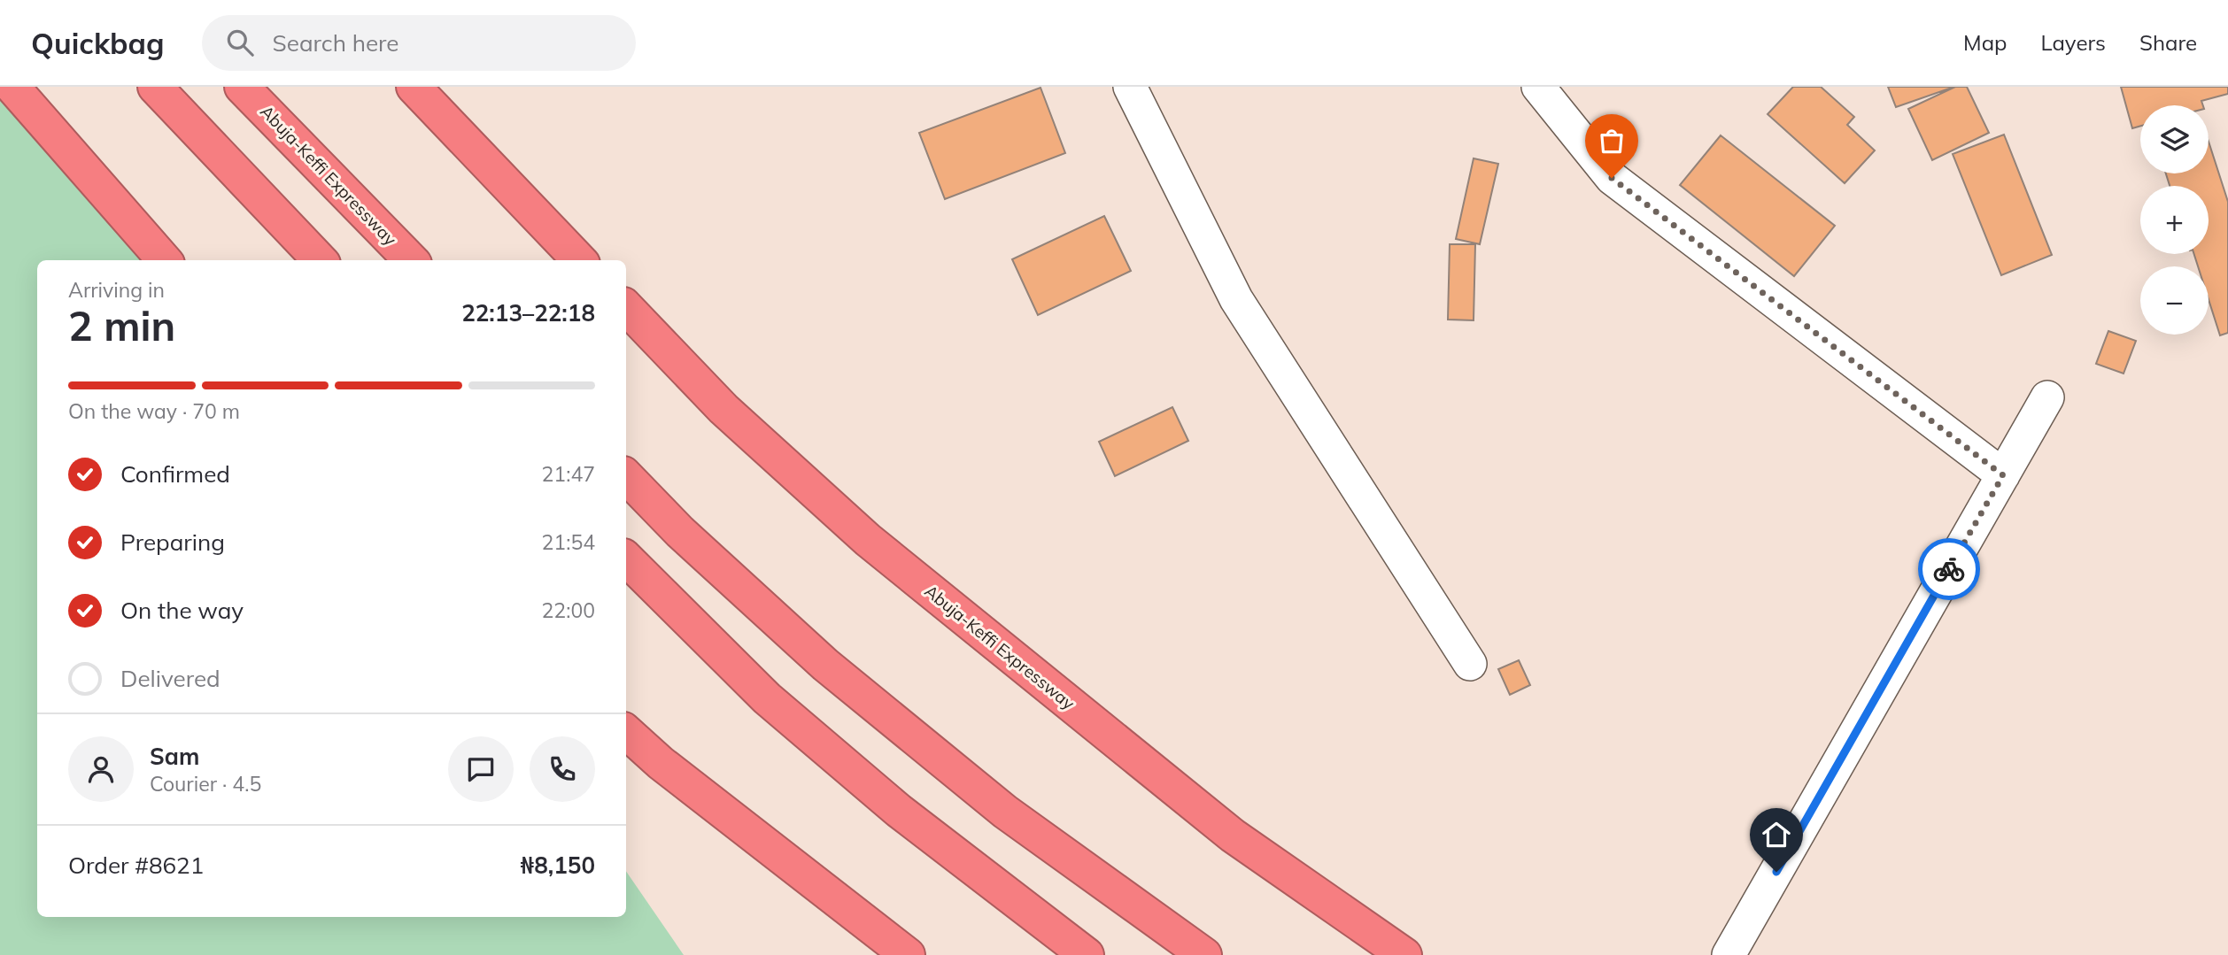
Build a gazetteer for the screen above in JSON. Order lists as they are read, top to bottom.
{
  "streets": {
    "highway": ["Abuja-Keffi Expressway"]
  },
  "page": {
    "header": "Quickbag",
    "search": "Search here",
    "nav": ["Map", "Layers", "Share"],
    "map_buttons": ["+", "−"],
    "heading": ["2 min", "Arriving in", "22:13–22:18"],
    "panel": [
      "Sam",
      "Courier · 4.5",
      "Order #8621",
      "₦8,150"
    ],
    "bar": "On the way · 70 m",
    "list": [
      ["Confirmed", "21:47"],
      ["Preparing", "21:54"],
      ["On the way", "22:00"],
      "Delivered"
    ]
  }
}
